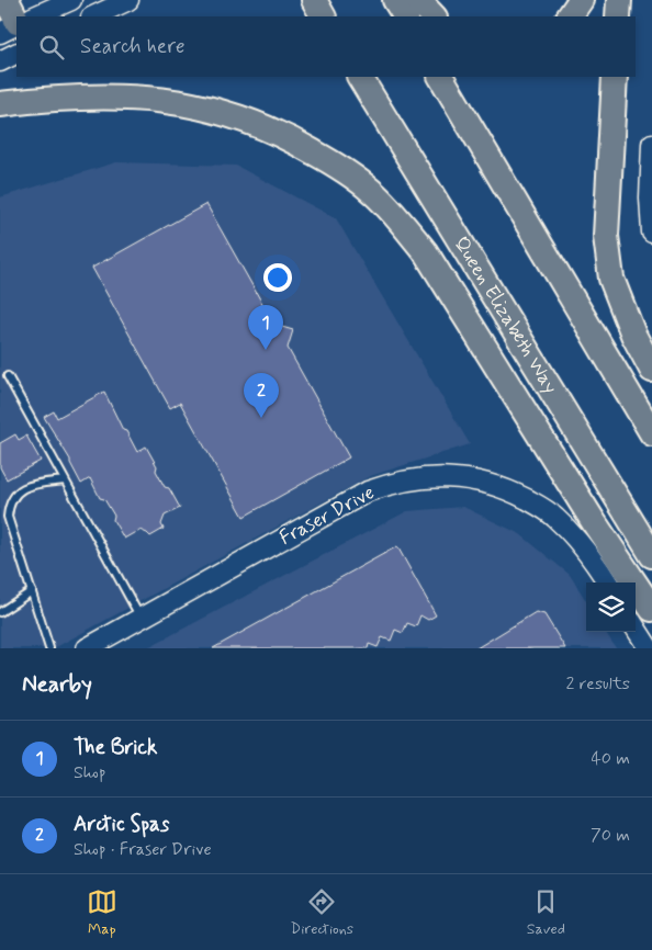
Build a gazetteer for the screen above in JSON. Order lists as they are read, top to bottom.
{
  "streets": {
    "highway": ["Queen Elizabeth Way"],
    "street": ["Fraser Drive"]
  },
  "page": {
    "search": "Search here",
    "pins": ["1", "2"],
    "heading": ["Nearby", "2 results"],
    "list": [
      {
        "mark": "1",
        "name": "The Brick",
        "note": "Shop",
        "value": "40 m"
      },
      {
        "mark": "2",
        "name": "Arctic Spas",
        "note": "Shop · Fraser Drive",
        "value": "70 m"
      }
    ],
    "nav": ["Map", "Directions", "Saved"]
  }
}
